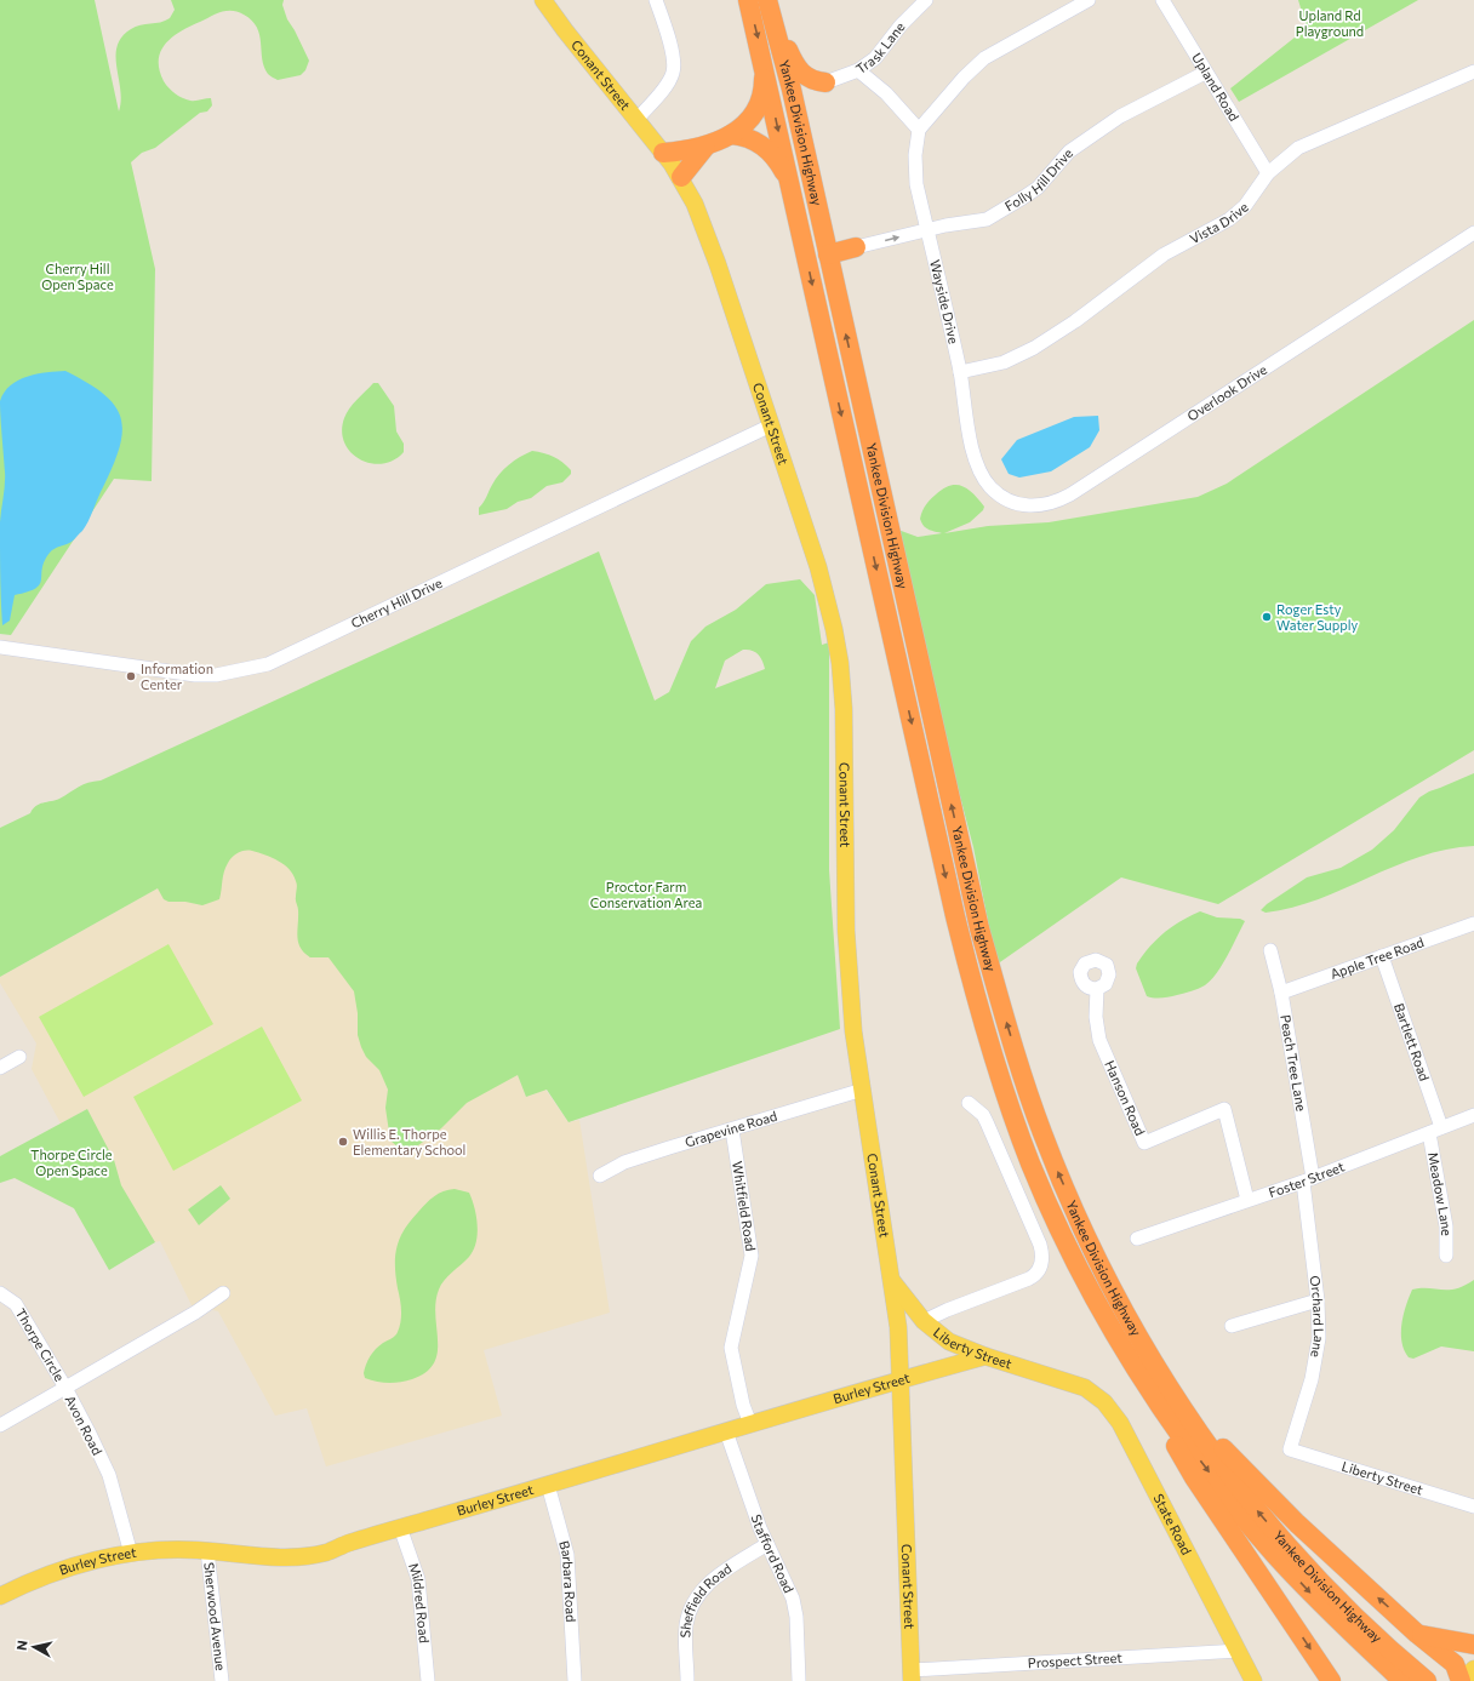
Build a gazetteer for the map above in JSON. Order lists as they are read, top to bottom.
{
  "streets": {
    "highway": ["Yankee Division Highway"],
    "main road": [
      "Conant Street",
      "Liberty Street",
      "Burley Street",
      "State Road"
    ],
    "street": [
      "Trask Lane",
      "Upland Road",
      "Folly Hill Drive",
      "Vista Drive",
      "Wayside Drive",
      "Overlook Drive",
      "Cherry Hill Drive",
      "Apple Tree Road",
      "Bartlett Road",
      "Peach Tree Lane",
      "Hanson Road",
      "Grapevine Road",
      "Foster Street",
      "Meadow Lane",
      "Whitfield Road",
      "Orchard Lane",
      "Thorpe Circle",
      "Avon Road",
      "Stafford Road",
      "Barbara Road",
      "Mildred Road",
      "Sheffield Road",
      "Sherwood Avenue",
      "Prospect Street"
    ]
  },
  "crossings": [
    ["Conant Street", "Cherry Hill Drive"],
    ["Conant Street", "Grapevine Road"],
    ["Conant Street", "Liberty Street"],
    ["Conant Street", "Burley Street"],
    ["Conant Street", "Prospect Street"],
    ["Upland Road", "Folly Hill Drive"],
    ["Upland Road", "Vista Drive"],
    ["Folly Hill Drive", "Wayside Drive"],
    ["Vista Drive", "Wayside Drive"],
    ["Wayside Drive", "Overlook Drive"],
    ["Apple Tree Road", "Bartlett Road"],
    ["Apple Tree Road", "Peach Tree Lane"],
    ["Bartlett Road", "Foster Street"],
    ["Bartlett Road", "Meadow Lane"],
    ["Peach Tree Lane", "Foster Street"],
    ["Peach Tree Lane", "Orchard Lane"],
    ["Hanson Road", "Foster Street"],
    ["Grapevine Road", "Whitfield Road"],
    ["Foster Street", "Meadow Lane"],
    ["Foster Street", "Orchard Lane"],
    ["Whitfield Road", "Burley Street"],
    ["Orchard Lane", "Liberty Street"],
    ["Thorpe Circle", "Avon Road"],
    ["Liberty Street", "Burley Street"],
    ["Liberty Street", "State Road"],
    ["Burley Street", "Avon Road"],
    ["Burley Street", "Stafford Road"],
    ["Burley Street", "Barbara Road"],
    ["Burley Street", "Mildred Road"],
    ["Burley Street", "Sherwood Avenue"],
    ["State Road", "Prospect Street"],
    ["Stafford Road", "Sheffield Road"]
  ],
  "parks": [
    "Upland Rd Playground",
    "Cherry Hill Open Space",
    "Proctor Farm Conservation Area",
    "Thorpe Circle Open Space"
  ],
  "places": ["Roger Esty Water Supply", "Information Center", "Willis E. Thorpe Elementary School"],
  "north": "left"
}
